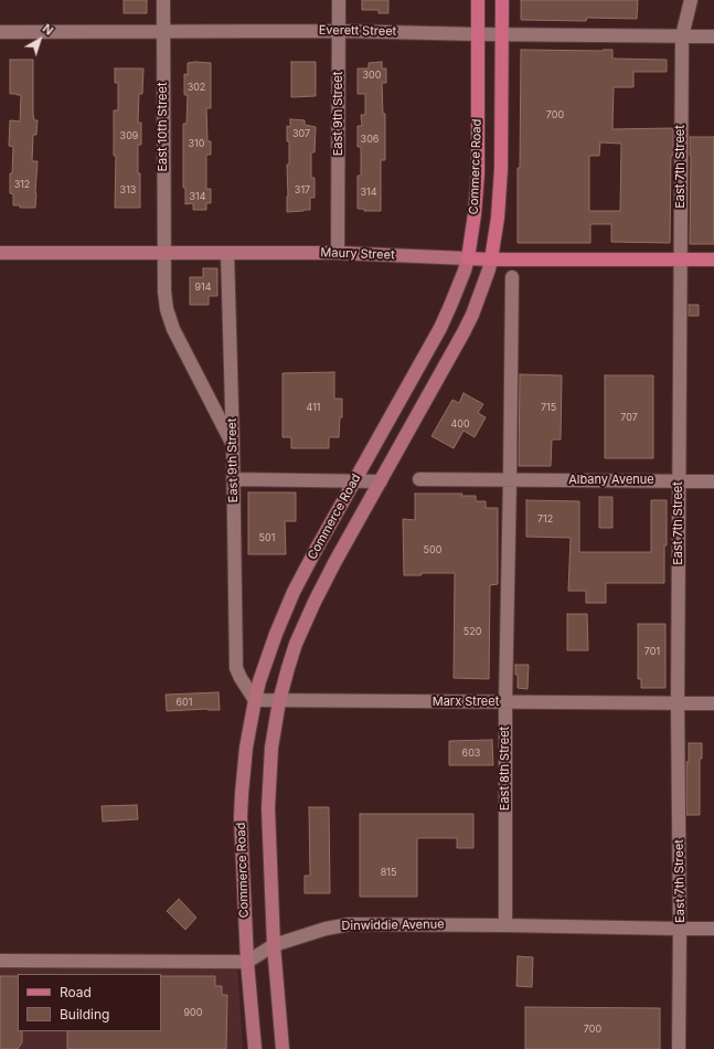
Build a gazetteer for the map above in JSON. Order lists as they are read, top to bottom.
{
  "streets": {
    "main road": ["Commerce Road", "Maury Street"],
    "street": [
      "Everett Street",
      "East 9th Street",
      "East 10th Street",
      "East 7th Street",
      "Albany Avenue",
      "Marx Street",
      "East 8th Street",
      "Dinwiddie Avenue"
    ]
  },
  "crossings": [
    ["Everett Street", "East 9th Street"],
    ["Everett Street", "East 10th Street"],
    ["Everett Street", "Commerce Road"],
    ["Everett Street", "East 7th Street"],
    ["East 9th Street", "East 10th Street"],
    ["East 9th Street", "Commerce Road"],
    ["East 9th Street", "Maury Street"],
    ["East 9th Street", "Marx Street"],
    ["East 10th Street", "Maury Street"],
    ["Commerce Road", "Maury Street"],
    ["Commerce Road", "Marx Street"],
    ["Commerce Road", "Dinwiddie Avenue"],
    ["East 7th Street", "Maury Street"],
    ["East 7th Street", "Albany Avenue"],
    ["East 7th Street", "Marx Street"],
    ["East 7th Street", "Dinwiddie Avenue"],
    ["Albany Avenue", "East 8th Street"],
    ["Marx Street", "East 8th Street"],
    ["East 8th Street", "Dinwiddie Avenue"]
  ],
  "house_numbers": [
    "300",
    "302",
    "700",
    "307",
    "309",
    "306",
    "310",
    "312",
    "313",
    "317",
    "314",
    "314",
    "914",
    "411",
    "715",
    "707",
    "400",
    "712",
    "501",
    "500",
    "520",
    "701",
    "601",
    "603",
    "815",
    "900",
    "700"
  ],
  "legend": ["Road", "Building"],
  "north": "top right"
}
